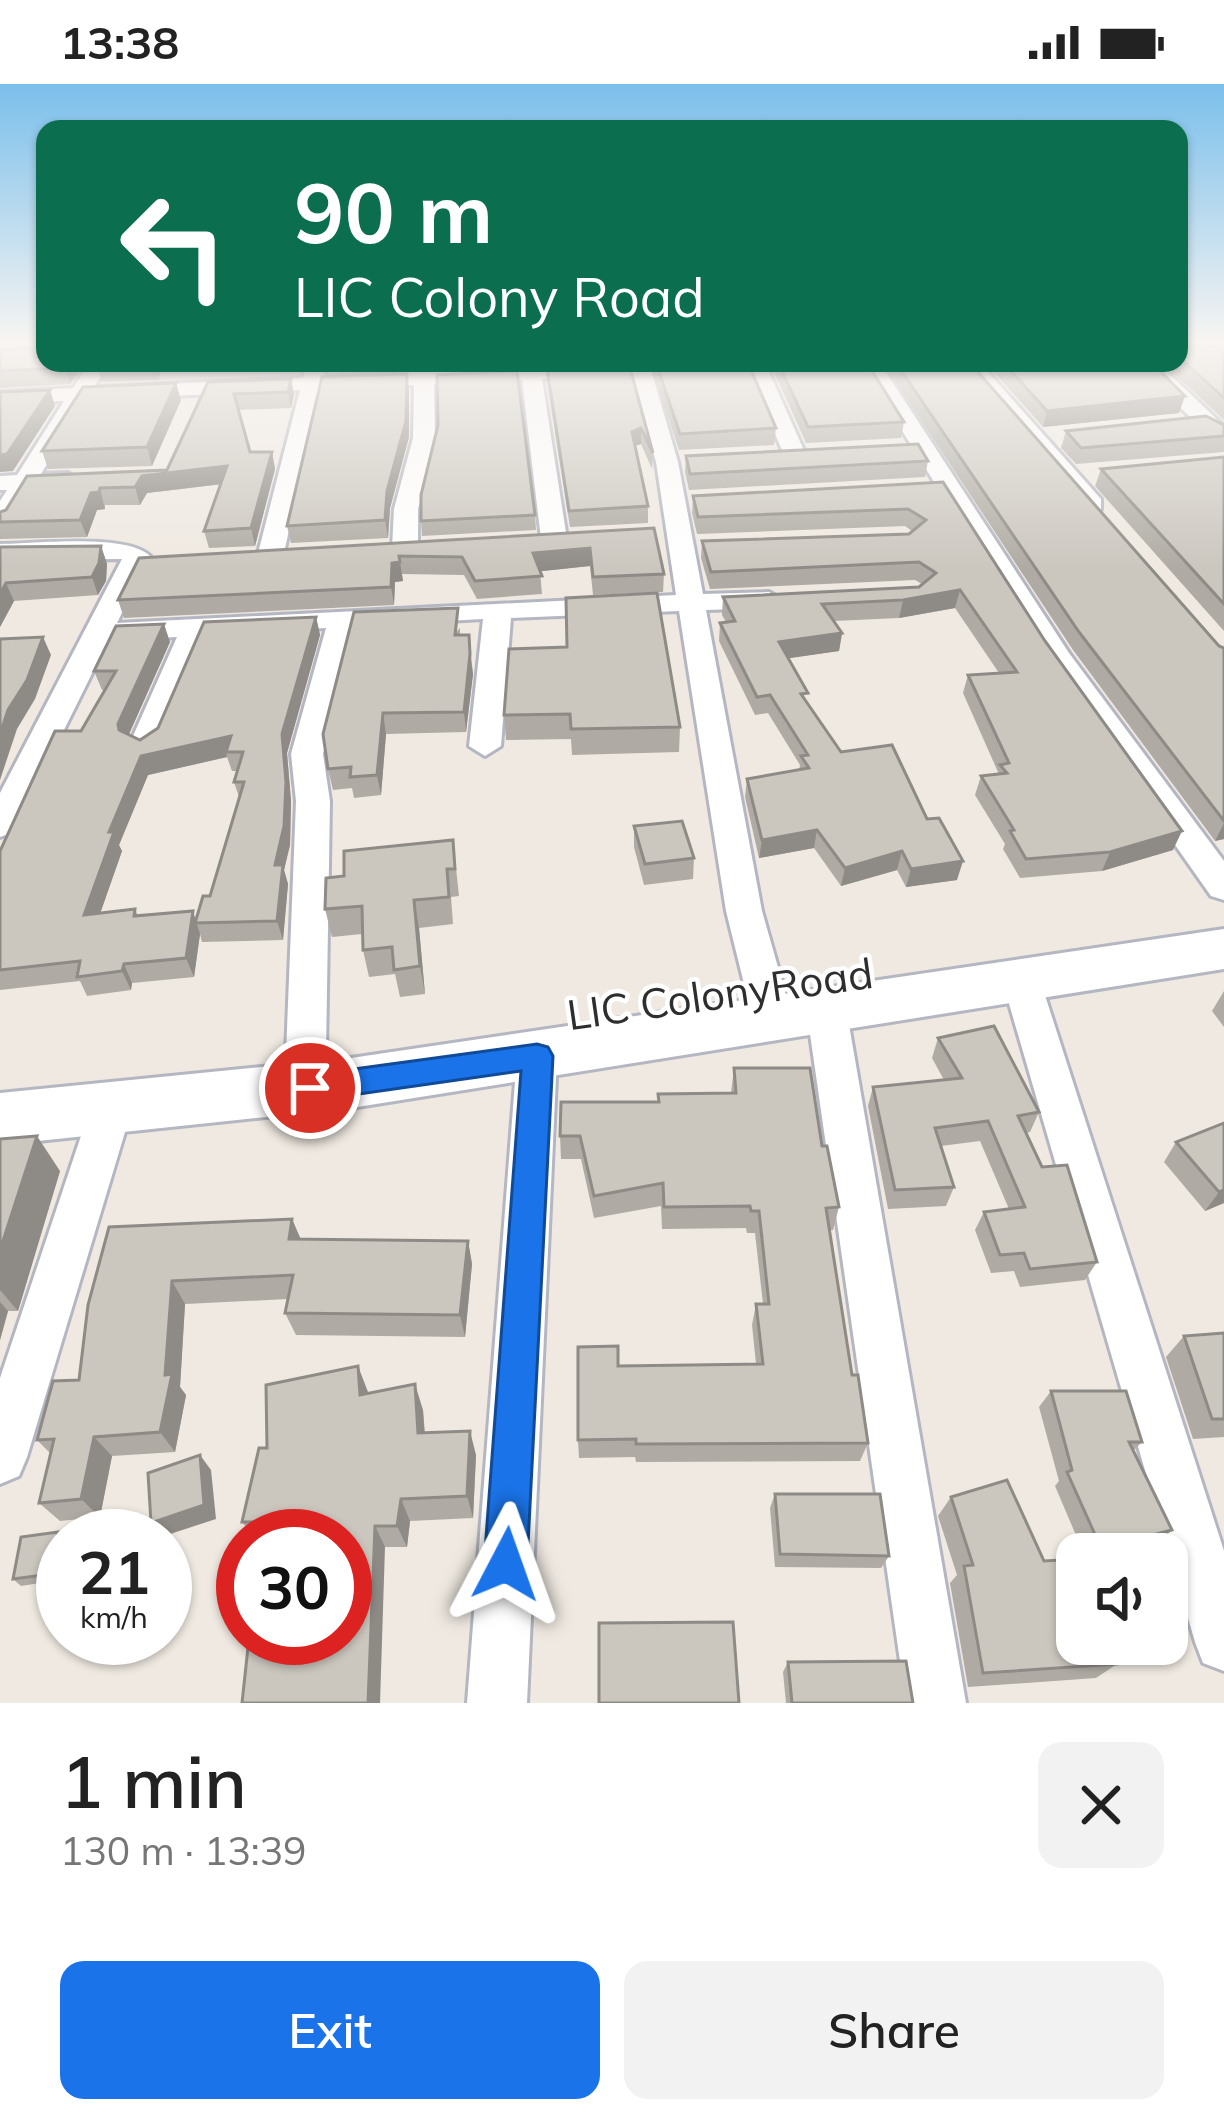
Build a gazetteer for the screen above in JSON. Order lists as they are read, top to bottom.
{
  "streets": {
    "main road": ["LIC ColonyRoad"]
  },
  "page": {
    "status": "13:38",
    "turn": ["90 m", "LIC Colony Road"],
    "speed": "21 km/h",
    "limit": "30",
    "heading": ["1 min", "130 m · 13:39"],
    "buttons": ["Exit", "Share"]
  }
}
